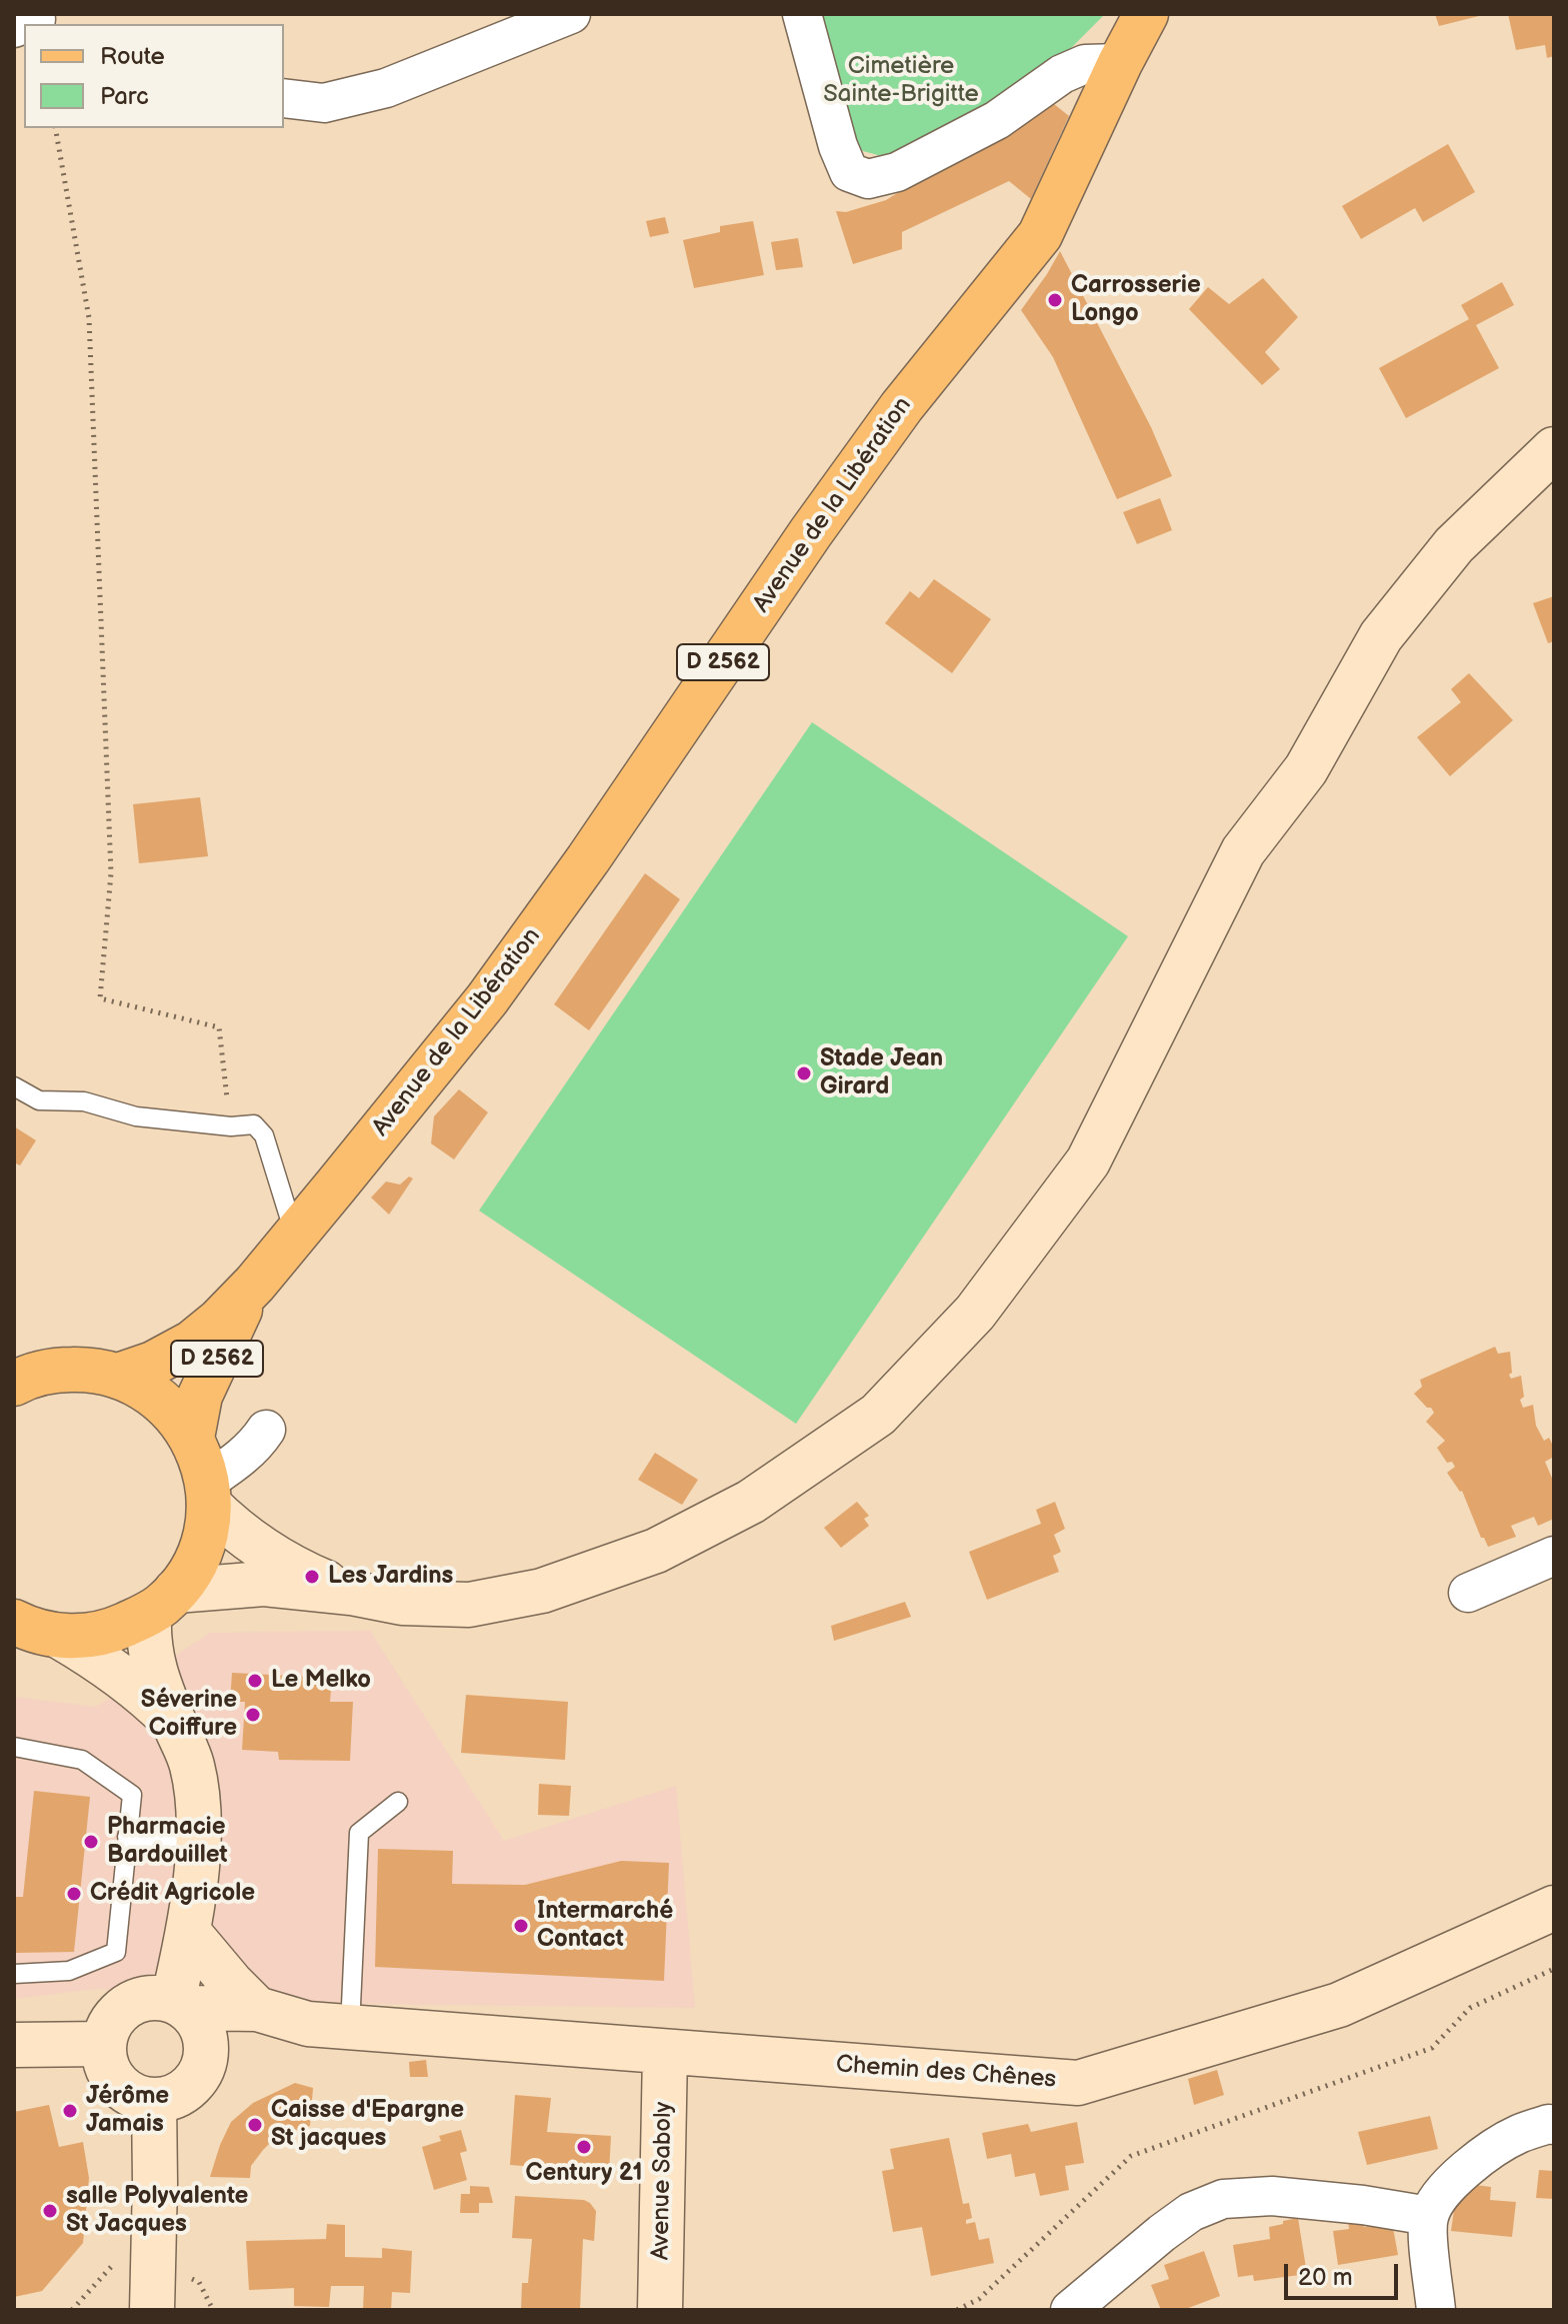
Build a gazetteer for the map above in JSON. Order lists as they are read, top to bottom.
{
  "streets": {
    "main road": ["Avenue de la Libération", "D 2562"],
    "street": ["Chemin des Chênes", "Avenue Saboly"]
  },
  "crossings": [
    ["Chemin des Chênes", "Avenue Saboly"]
  ],
  "parks": ["Cimetière Sainte-Brigitte"],
  "places": [
    "Carrosserie Longo",
    "Stade Jean Girard",
    "Les Jardins",
    "Le Melko",
    "Séverine Coiffure",
    "Pharmacie Bardouillet",
    "Crédit Agricole",
    "Intermarché Contact",
    "Jérôme Jamais",
    "Caisse d'Epargne St jacques",
    "Century 21",
    "salle Polyvalente St Jacques"
  ],
  "legend": ["Route", "Parc"],
  "scale_bar": "20 m"
}
